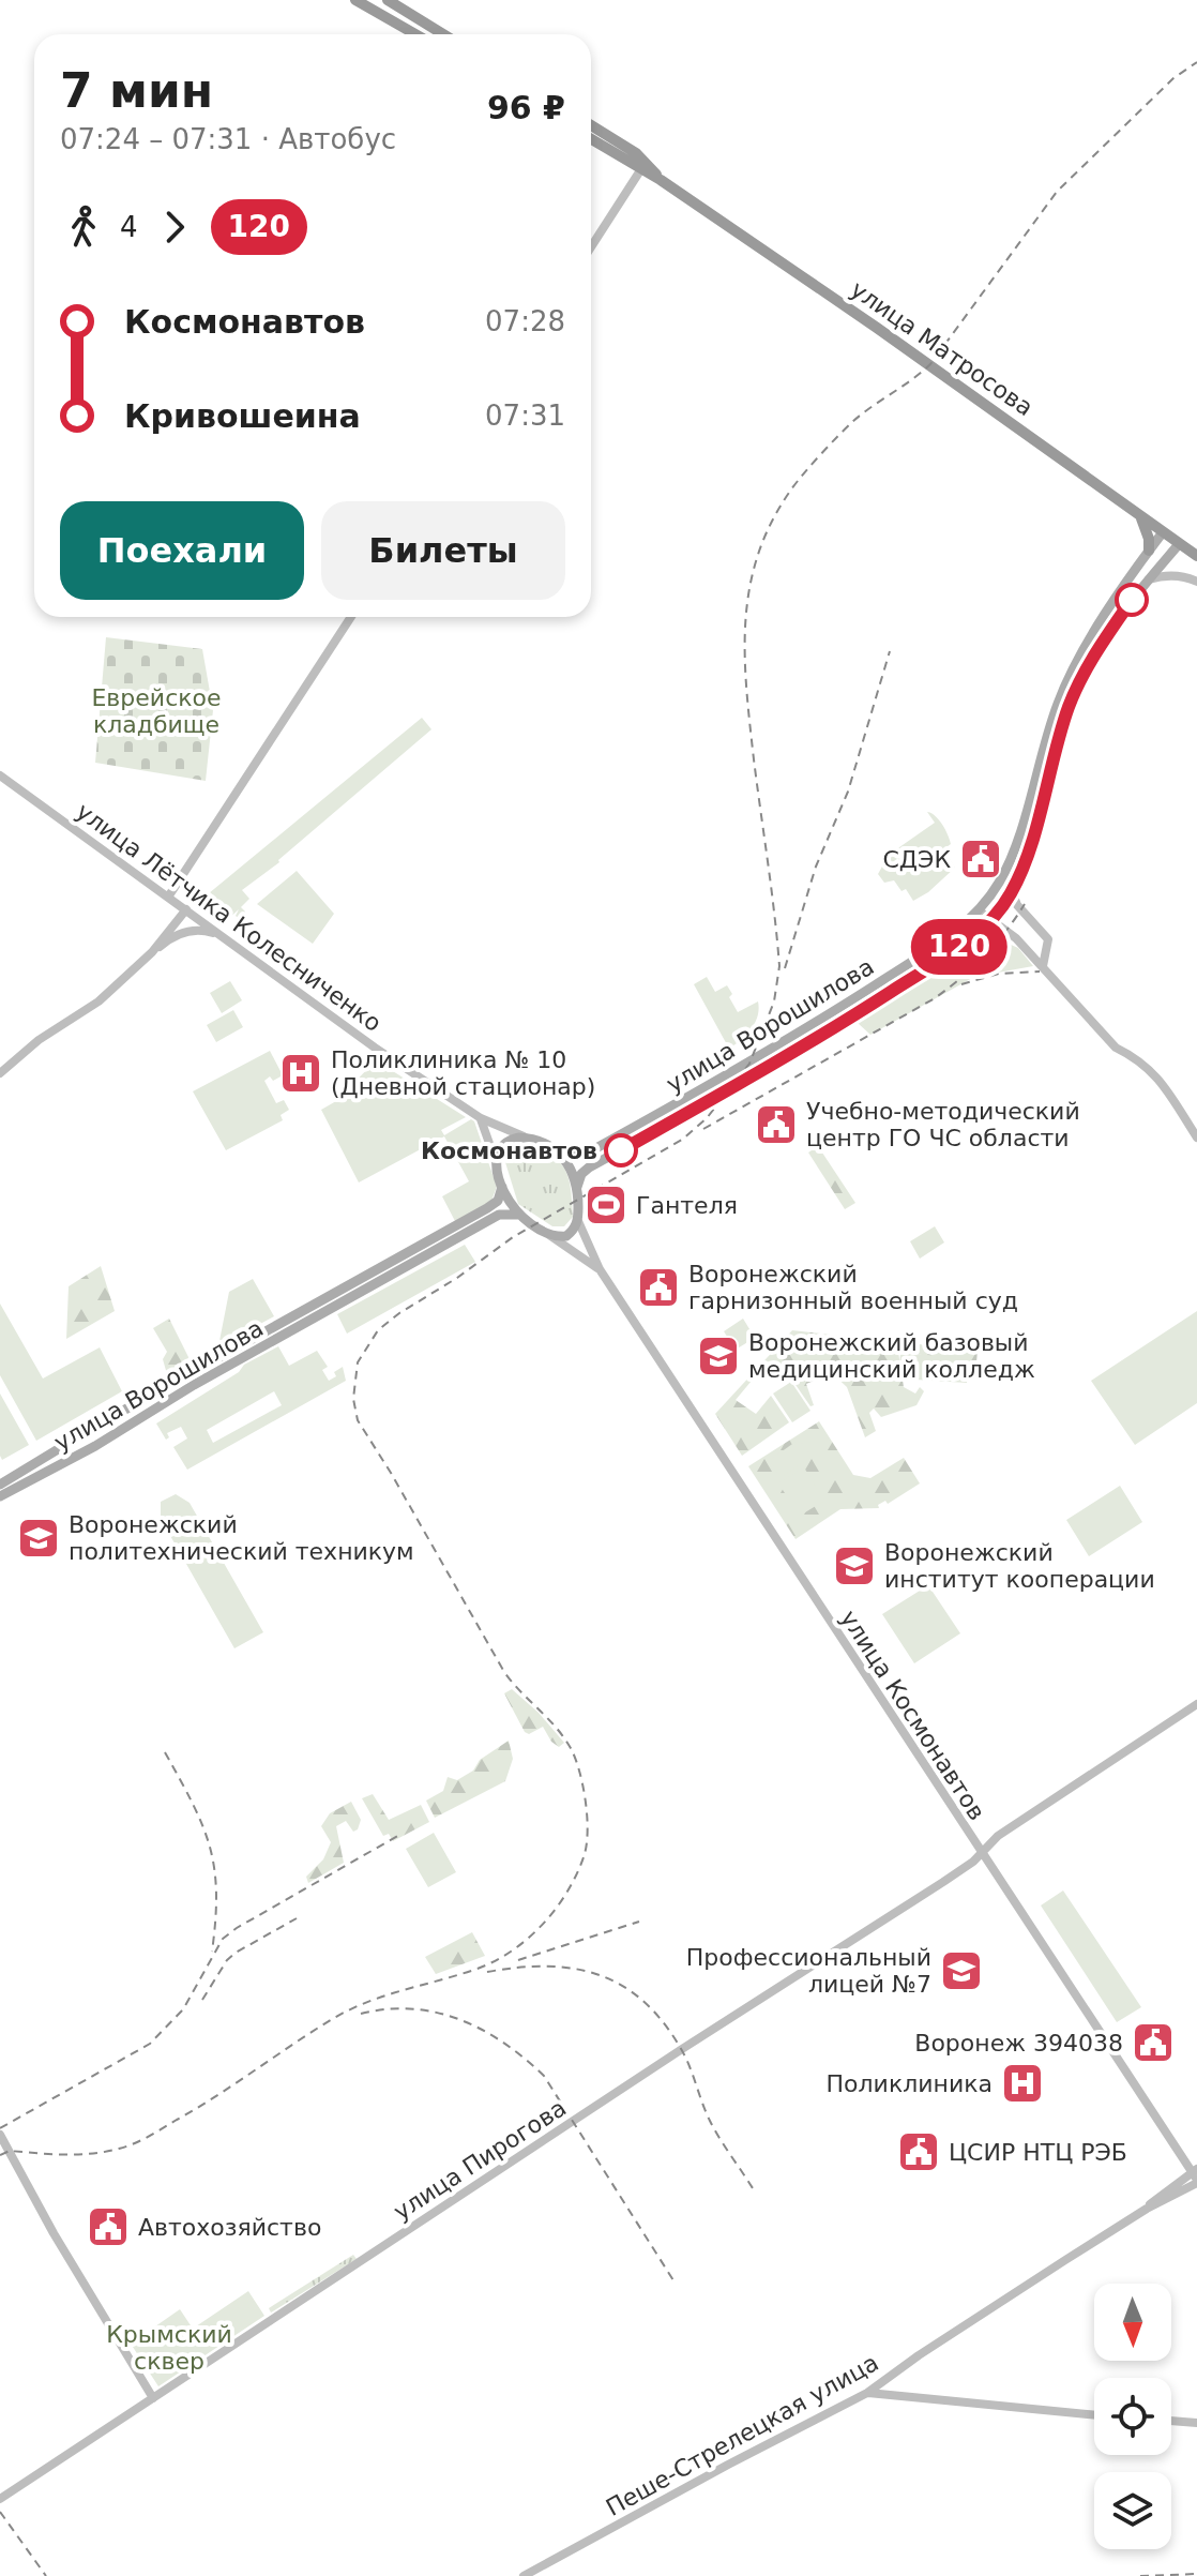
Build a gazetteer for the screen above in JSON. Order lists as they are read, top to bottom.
{
  "streets": {
    "highway": ["улица Матросова"],
    "main road": ["улица Ворошилова"],
    "street": [
      "улица Лётчика Колесниченко",
      "улица Космонавтов",
      "улица Пирогова",
      "Пеше-Стрелецкая улица"
    ]
  },
  "crossings": [
    ["улица Матросова", "улица Ворошилова"],
    ["улица Лётчика Колесниченко", "улица Ворошилова"],
    ["улица Лётчика Колесниченко", "улица Космонавтов"],
    ["улица Ворошилова", "улица Космонавтов"],
    ["улица Космонавтов", "улица Пирогова"],
    ["улица Космонавтов", "Пеше-Стрелецкая улица"]
  ],
  "parks": ["Еврейское кладбище", "Крымский сквер"],
  "places": {
    "public building": [
      "СДЭК",
      "Учебно-методический центр ГО ЧС области",
      "Воронежский гарнизонный военный суд",
      "Воронеж 394038",
      "ЦСИР НТЦ РЭБ",
      "Автохозяйство"
    ],
    "hospital": ["Поликлиника № 10 (Дневной стационар)", "Поликлиника"],
    "other": ["Космонавтов"],
    "sports": ["Гантеля"],
    "school or university": [
      "Воронежский базовый медицинский колледж",
      "Воронежский политехнический техникум",
      "Воронежский институт кооперации",
      "Профессиональный лицей №7"
    ]
  },
  "lines": ["bus line 120"],
  "north": "bottom",
  "page": {
    "on_map": "120",
    "heading": ["7 мин", "07:24 – 07:31 · Автобус", "96 ₽"],
    "legs": ["4", "120"],
    "list": [
      {
        "name": "Космонавтов",
        "value": "07:28"
      },
      {
        "name": "Кривошеина",
        "value": "07:31"
      }
    ],
    "buttons": ["Поехали", "Билеты"]
  }
}
